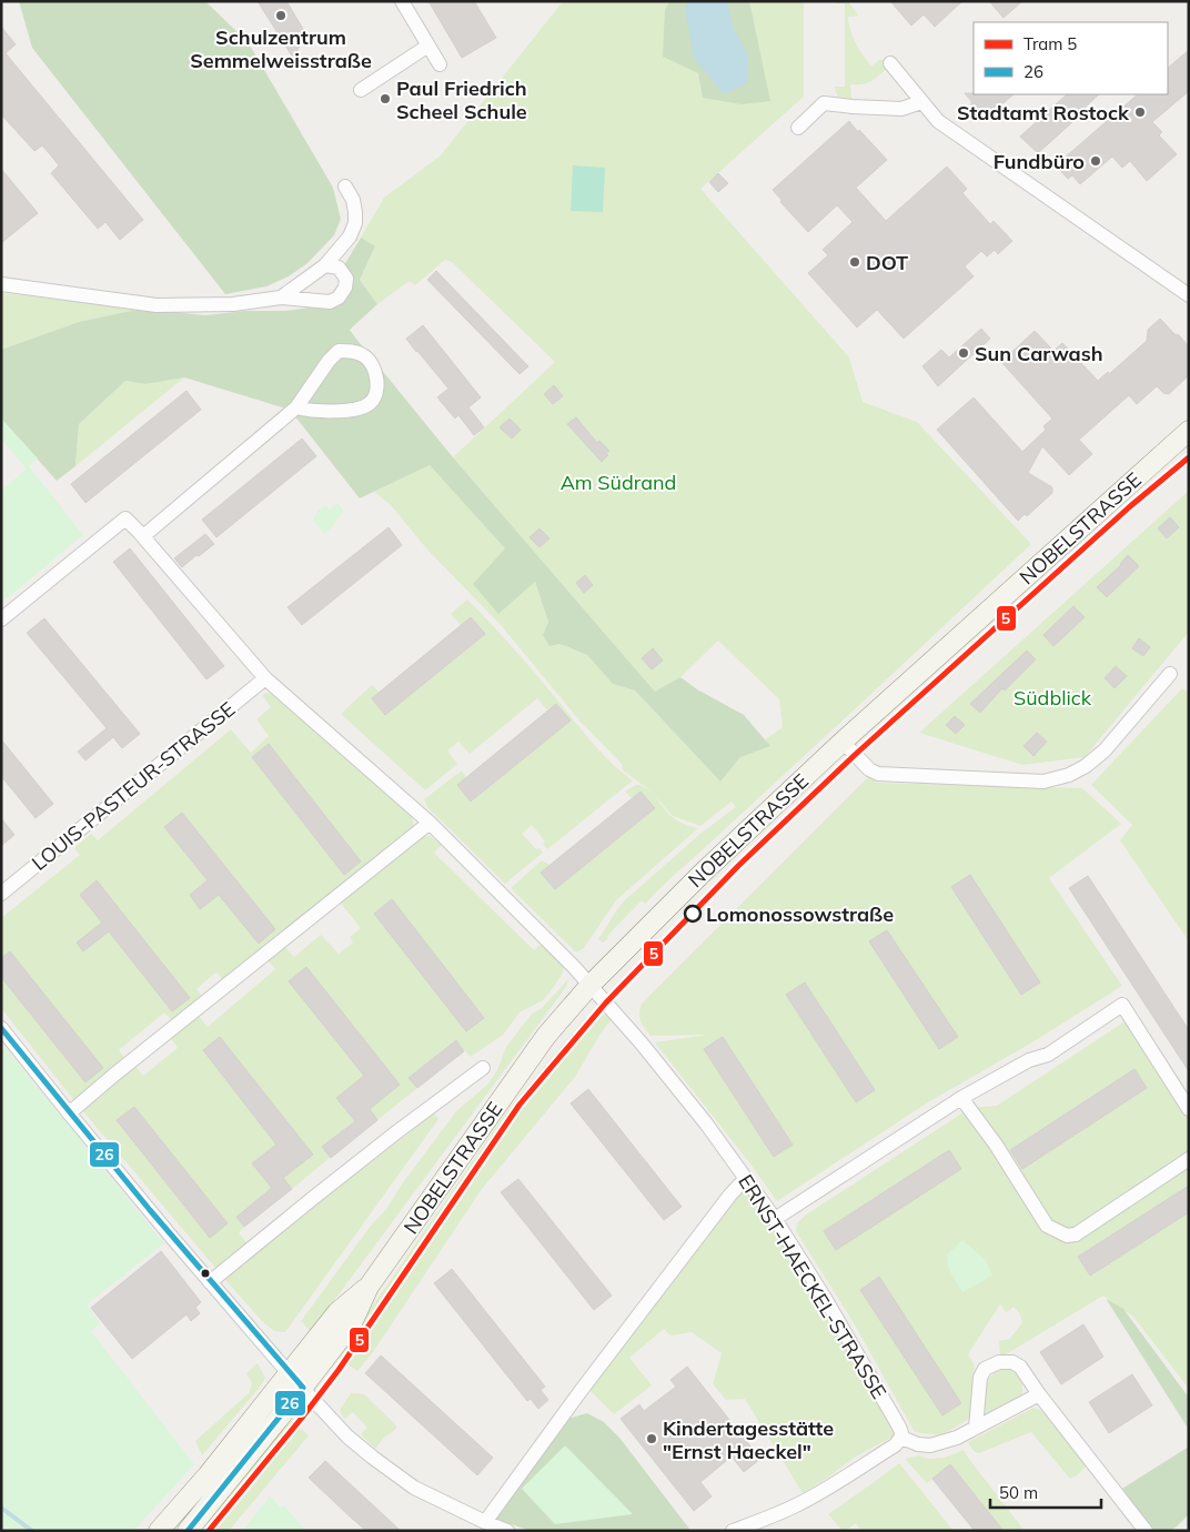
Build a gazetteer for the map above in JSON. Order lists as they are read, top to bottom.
{
  "streets": {
    "main road": ["NOBELSTRASSE"],
    "street": ["LOUIS-PASTEUR-STRASSE", "ERNST-HAECKEL-STRASSE"]
  },
  "crossings": [
    ["NOBELSTRASSE", "ERNST-HAECKEL-STRASSE"]
  ],
  "parks": ["Am Südrand", "Südblick"],
  "places": [
    "Schulzentrum Semmelweisstraße",
    "Paul Friedrich Scheel Schule",
    "Stadtamt Rostock",
    "Fundbüro",
    "DOT",
    "Sun Carwash",
    "Lomonossowstraße",
    "Kindertagesstätte \"Ernst Haeckel\""
  ],
  "lines": ["tram line 5", "transit line 26"],
  "legend": ["Tram 5", "26"],
  "scale_bar": "50 m"
}
